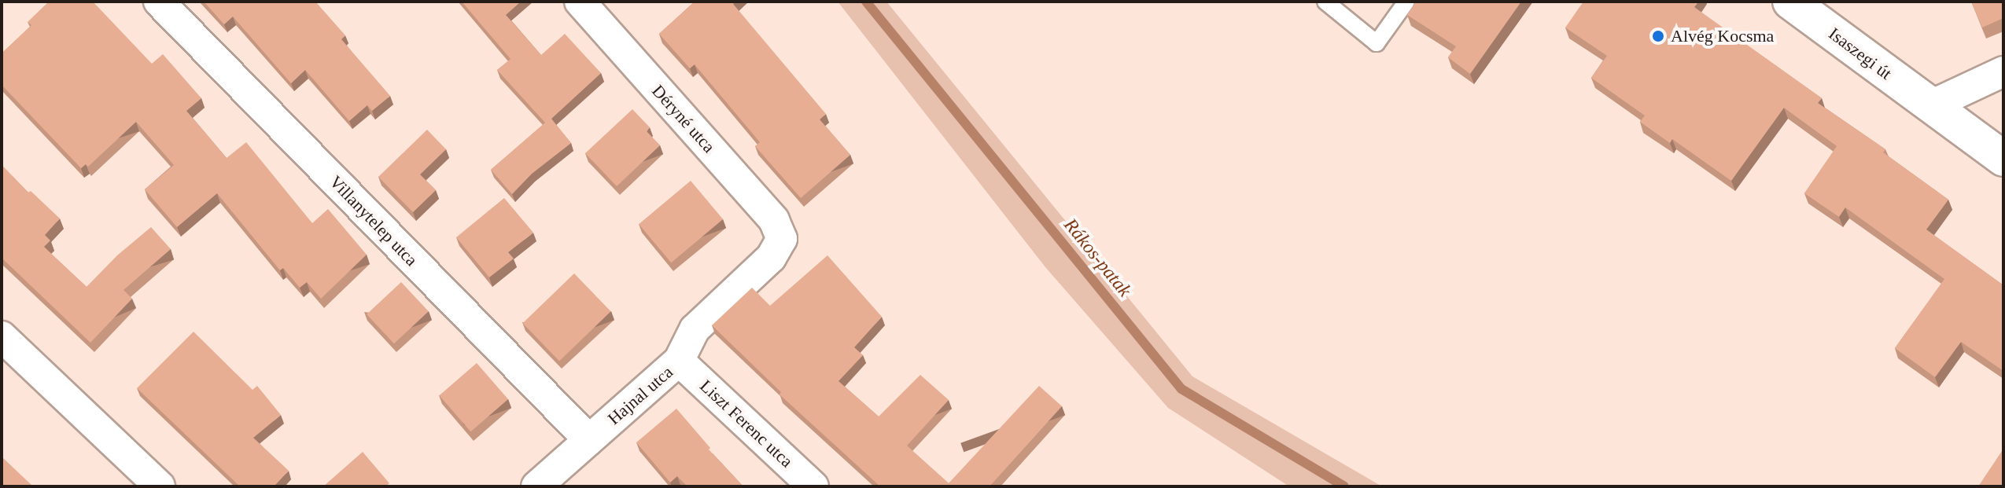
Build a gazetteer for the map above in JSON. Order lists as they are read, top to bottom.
{
  "streets": {
    "main road": ["Isaszegi út"],
    "street": [
      "Déryné utca",
      "Villanytelep utca",
      "Hajnal utca",
      "Liszt Ferenc utca"
    ]
  },
  "crossings": [
    ["Déryné utca", "Hajnal utca"],
    ["Villanytelep utca", "Hajnal utca"],
    ["Hajnal utca", "Liszt Ferenc utca"]
  ],
  "water": ["Rákos-patak"],
  "places": ["Alvég Kocsma"]
}
